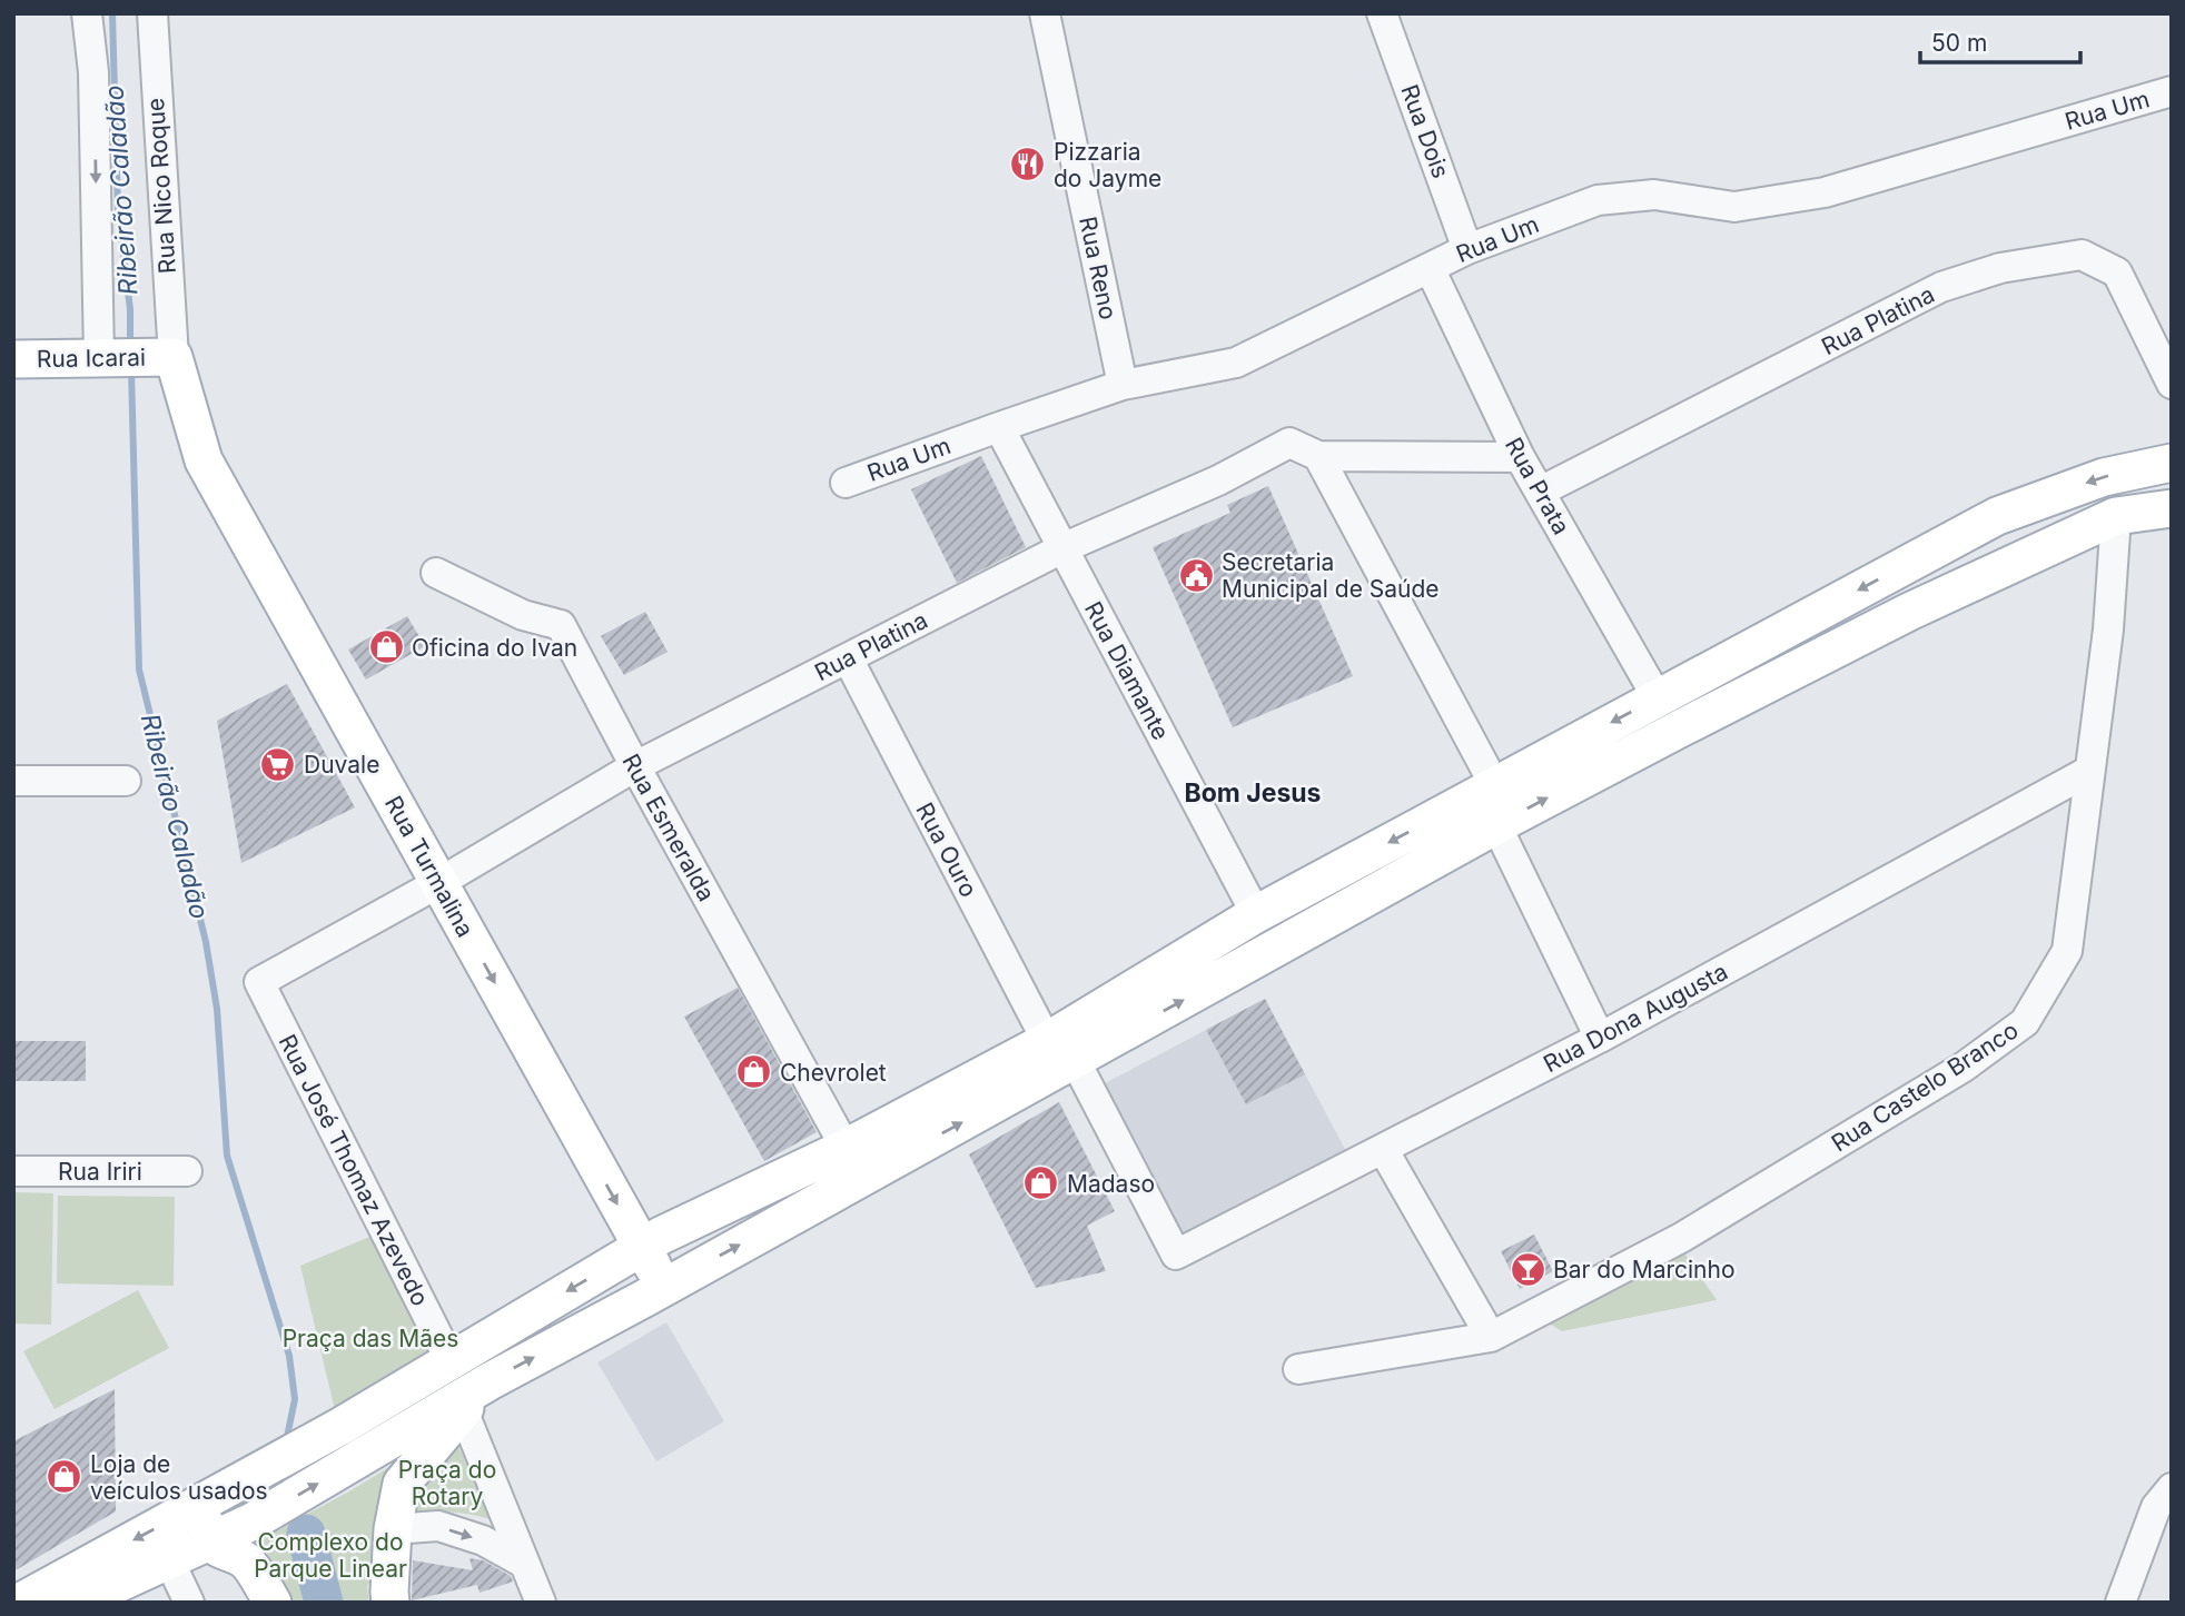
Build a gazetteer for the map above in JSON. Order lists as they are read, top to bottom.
{
  "streets": {
    "main road": ["Rua Icarai", "Rua Turmalina"],
    "street": [
      "Rua Um",
      "Rua Dois",
      "Rua Nico Roque",
      "Rua Reno",
      "Rua Platina",
      "Rua Prata",
      "Rua Diamante",
      "Rua Esmeralda",
      "Rua Ouro",
      "Rua Dona Augusta",
      "Rua Castelo Branco",
      "Rua José Thomaz Azevedo",
      "Rua Iriri"
    ]
  },
  "crossings": [
    ["Rua Um", "Rua Dois"],
    ["Rua Um", "Rua Reno"],
    ["Rua Um", "Rua Prata"],
    ["Rua Um", "Rua Diamante"],
    ["Rua Nico Roque", "Rua Icarai"],
    ["Rua Nico Roque", "Rua Turmalina"],
    ["Rua Platina", "Rua Prata"],
    ["Rua Platina", "Rua Diamante"],
    ["Rua Platina", "Rua Esmeralda"],
    ["Rua Platina", "Rua Ouro"],
    ["Rua Platina", "Rua Turmalina"],
    ["Rua Platina", "Rua José Thomaz Azevedo"],
    ["Rua Icarai", "Rua Turmalina"],
    ["Rua Ouro", "Rua Dona Augusta"],
    ["Rua Dona Augusta", "Rua Castelo Branco"]
  ],
  "one_way": ["Rua Turmalina"],
  "districts": ["Bom Jesus"],
  "water": ["Ribeirão Caladão"],
  "parks": ["Praça das Mães", "Praça do Rotary", "Complexo do Parque Linear"],
  "places": {
    "restaurant": ["Pizzaria do Jayme"],
    "public building": ["Secretaria Municipal de Saúde"],
    "shop": [
      "Oficina do Ivan",
      "Chevrolet",
      "Madaso",
      "Loja de veículos usados"
    ],
    "supermarket": ["Duvale"],
    "bar": ["Bar do Marcinho"]
  },
  "scale_bar": "50 m"
}
